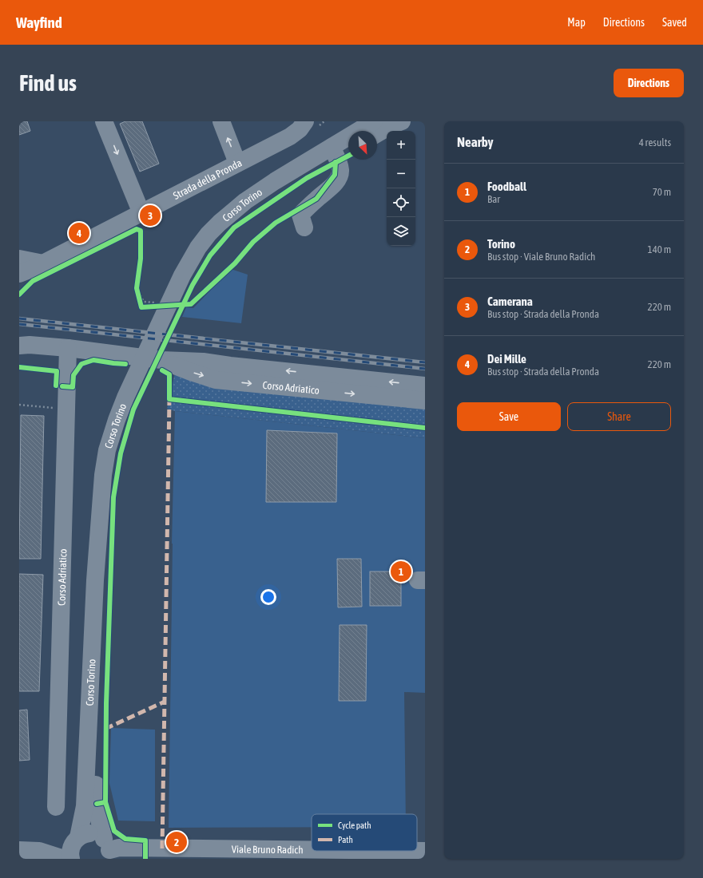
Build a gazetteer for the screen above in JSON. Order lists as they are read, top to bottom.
{
  "streets": {
    "street": [
      "Strada della Pronda",
      "Corso Torino",
      "Corso Adriatico",
      "Viale Bruno Radich"
    ]
  },
  "crossings": [
    ["Corso Torino", "Viale Bruno Radich"]
  ],
  "legend": ["Cycle path", "Path"],
  "north": "bottom right",
  "page": {
    "header": "Wayfind",
    "nav": ["Map", "Directions", "Saved"],
    "buttons": [
      "Directions",
      ["Save", "Share"]
    ],
    "title": "Find us",
    "heading": ["Nearby", "4 results"],
    "map_buttons": ["+", "−"],
    "list": [
      {
        "mark": "1",
        "name": "Foodball",
        "note": "Bar",
        "value": "70 m"
      },
      {
        "mark": "2",
        "name": "Torino",
        "note": "Bus stop · Viale Bruno Radich",
        "value": "140 m"
      },
      {
        "mark": "3",
        "name": "Camerana",
        "note": "Bus stop · Strada della Pronda",
        "value": "220 m"
      },
      {
        "mark": "4",
        "name": "Dei Mille",
        "note": "Bus stop · Strada della Pronda",
        "value": "220 m"
      }
    ],
    "pins": [
      "3",
      "4",
      "1",
      "2"
    ]
  }
}
